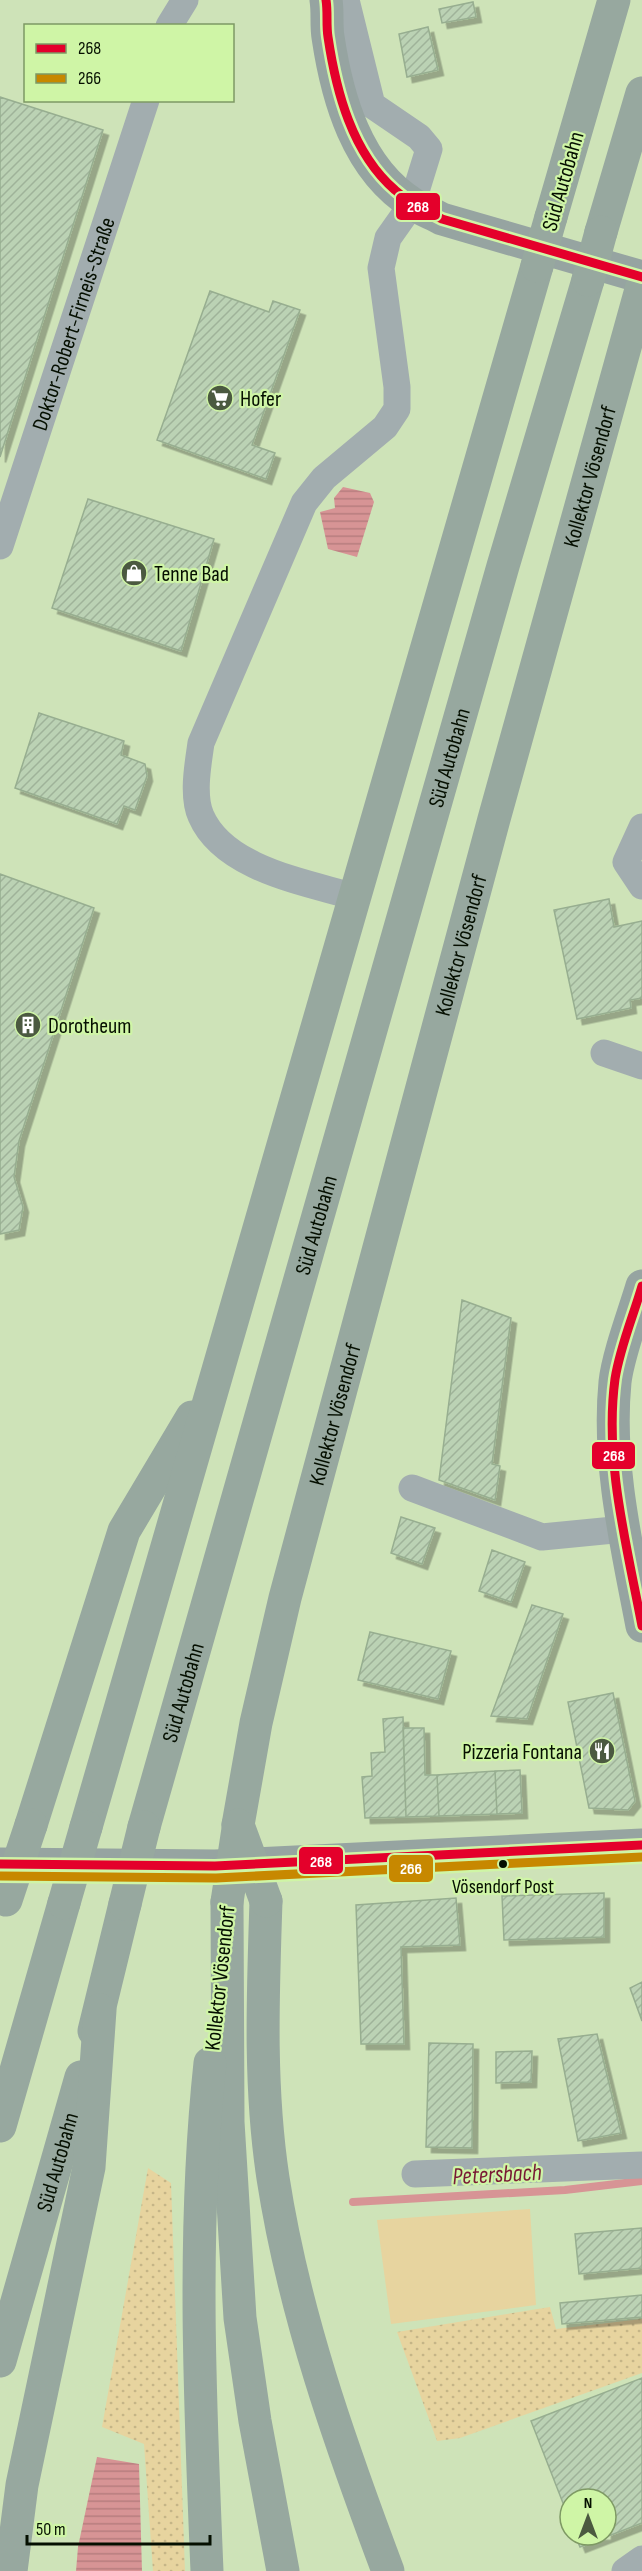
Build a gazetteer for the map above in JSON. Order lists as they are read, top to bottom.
{
  "streets": {
    "highway": ["Süd Autobahn", "Kollektor Vösendorf"],
    "street": ["Doktor-Robert-Firneis-Straße"]
  },
  "water": ["Petersbach"],
  "places": {
    "supermarket": ["Hofer"],
    "shop": ["Tenne Bad"],
    "building": ["Dorotheum"],
    "restaurant": ["Pizzeria Fontana"],
    "other": ["Vösendorf Post"]
  },
  "lines": ["transit line 268", "transit line 266"],
  "legend": ["268", "266"],
  "scale_bar": "50 m",
  "north": "top"
}
